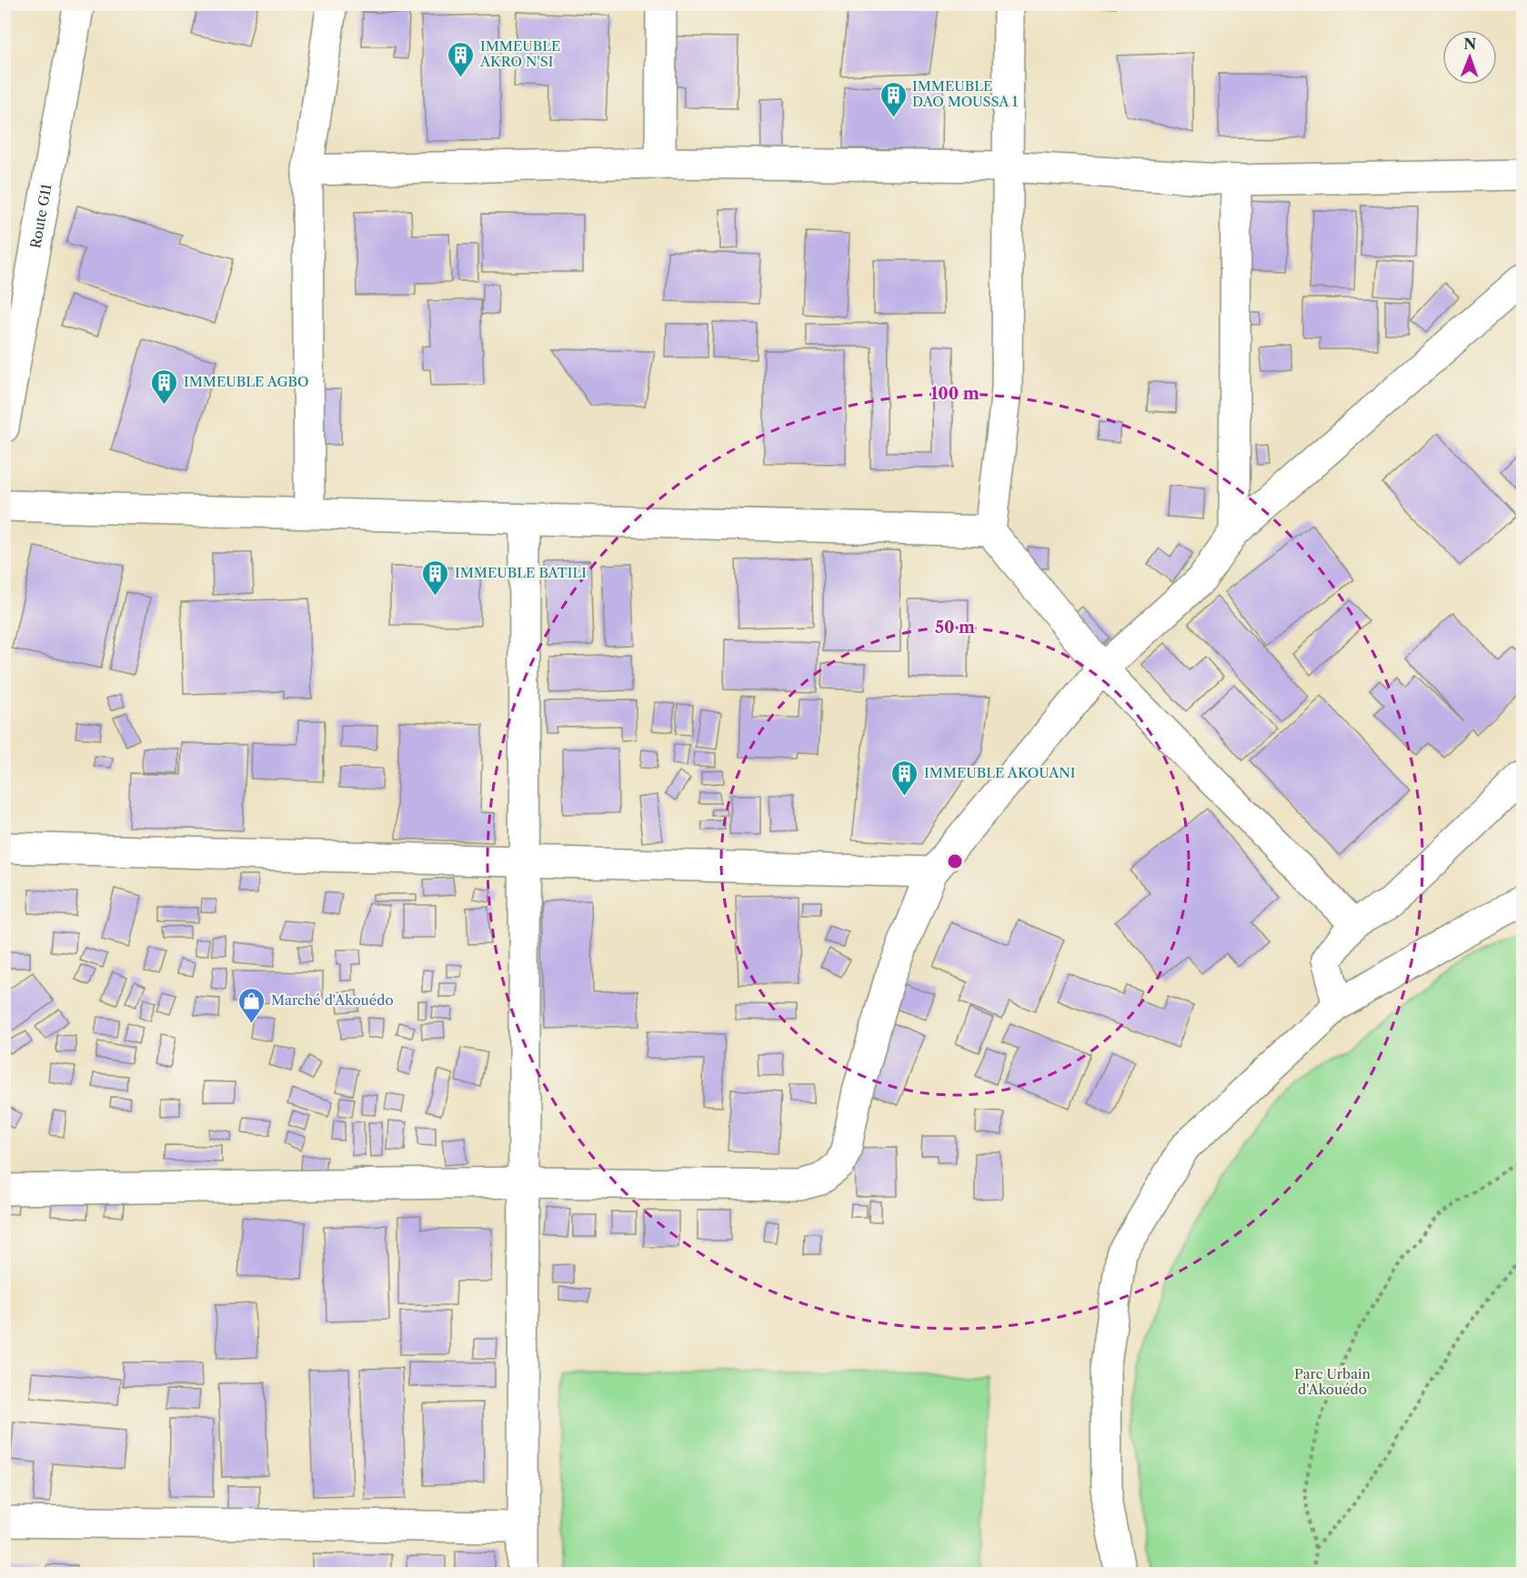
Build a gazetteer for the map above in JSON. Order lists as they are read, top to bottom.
{
  "streets": {
    "street": ["Route G11"]
  },
  "parks": ["Parc Urbain d'Akouédo"],
  "places": {
    "building": [
      "IMMEUBLE AKRO N'SI",
      "IMMEUBLE DAO MOUSSA 1",
      "IMMEUBLE AGBO",
      "IMMEUBLE BATILI",
      "IMMEUBLE AKOUANI"
    ],
    "shop": ["Marché d'Akouédo"]
  },
  "north": "top",
  "rings": ["100 m", "50 m"]
}
